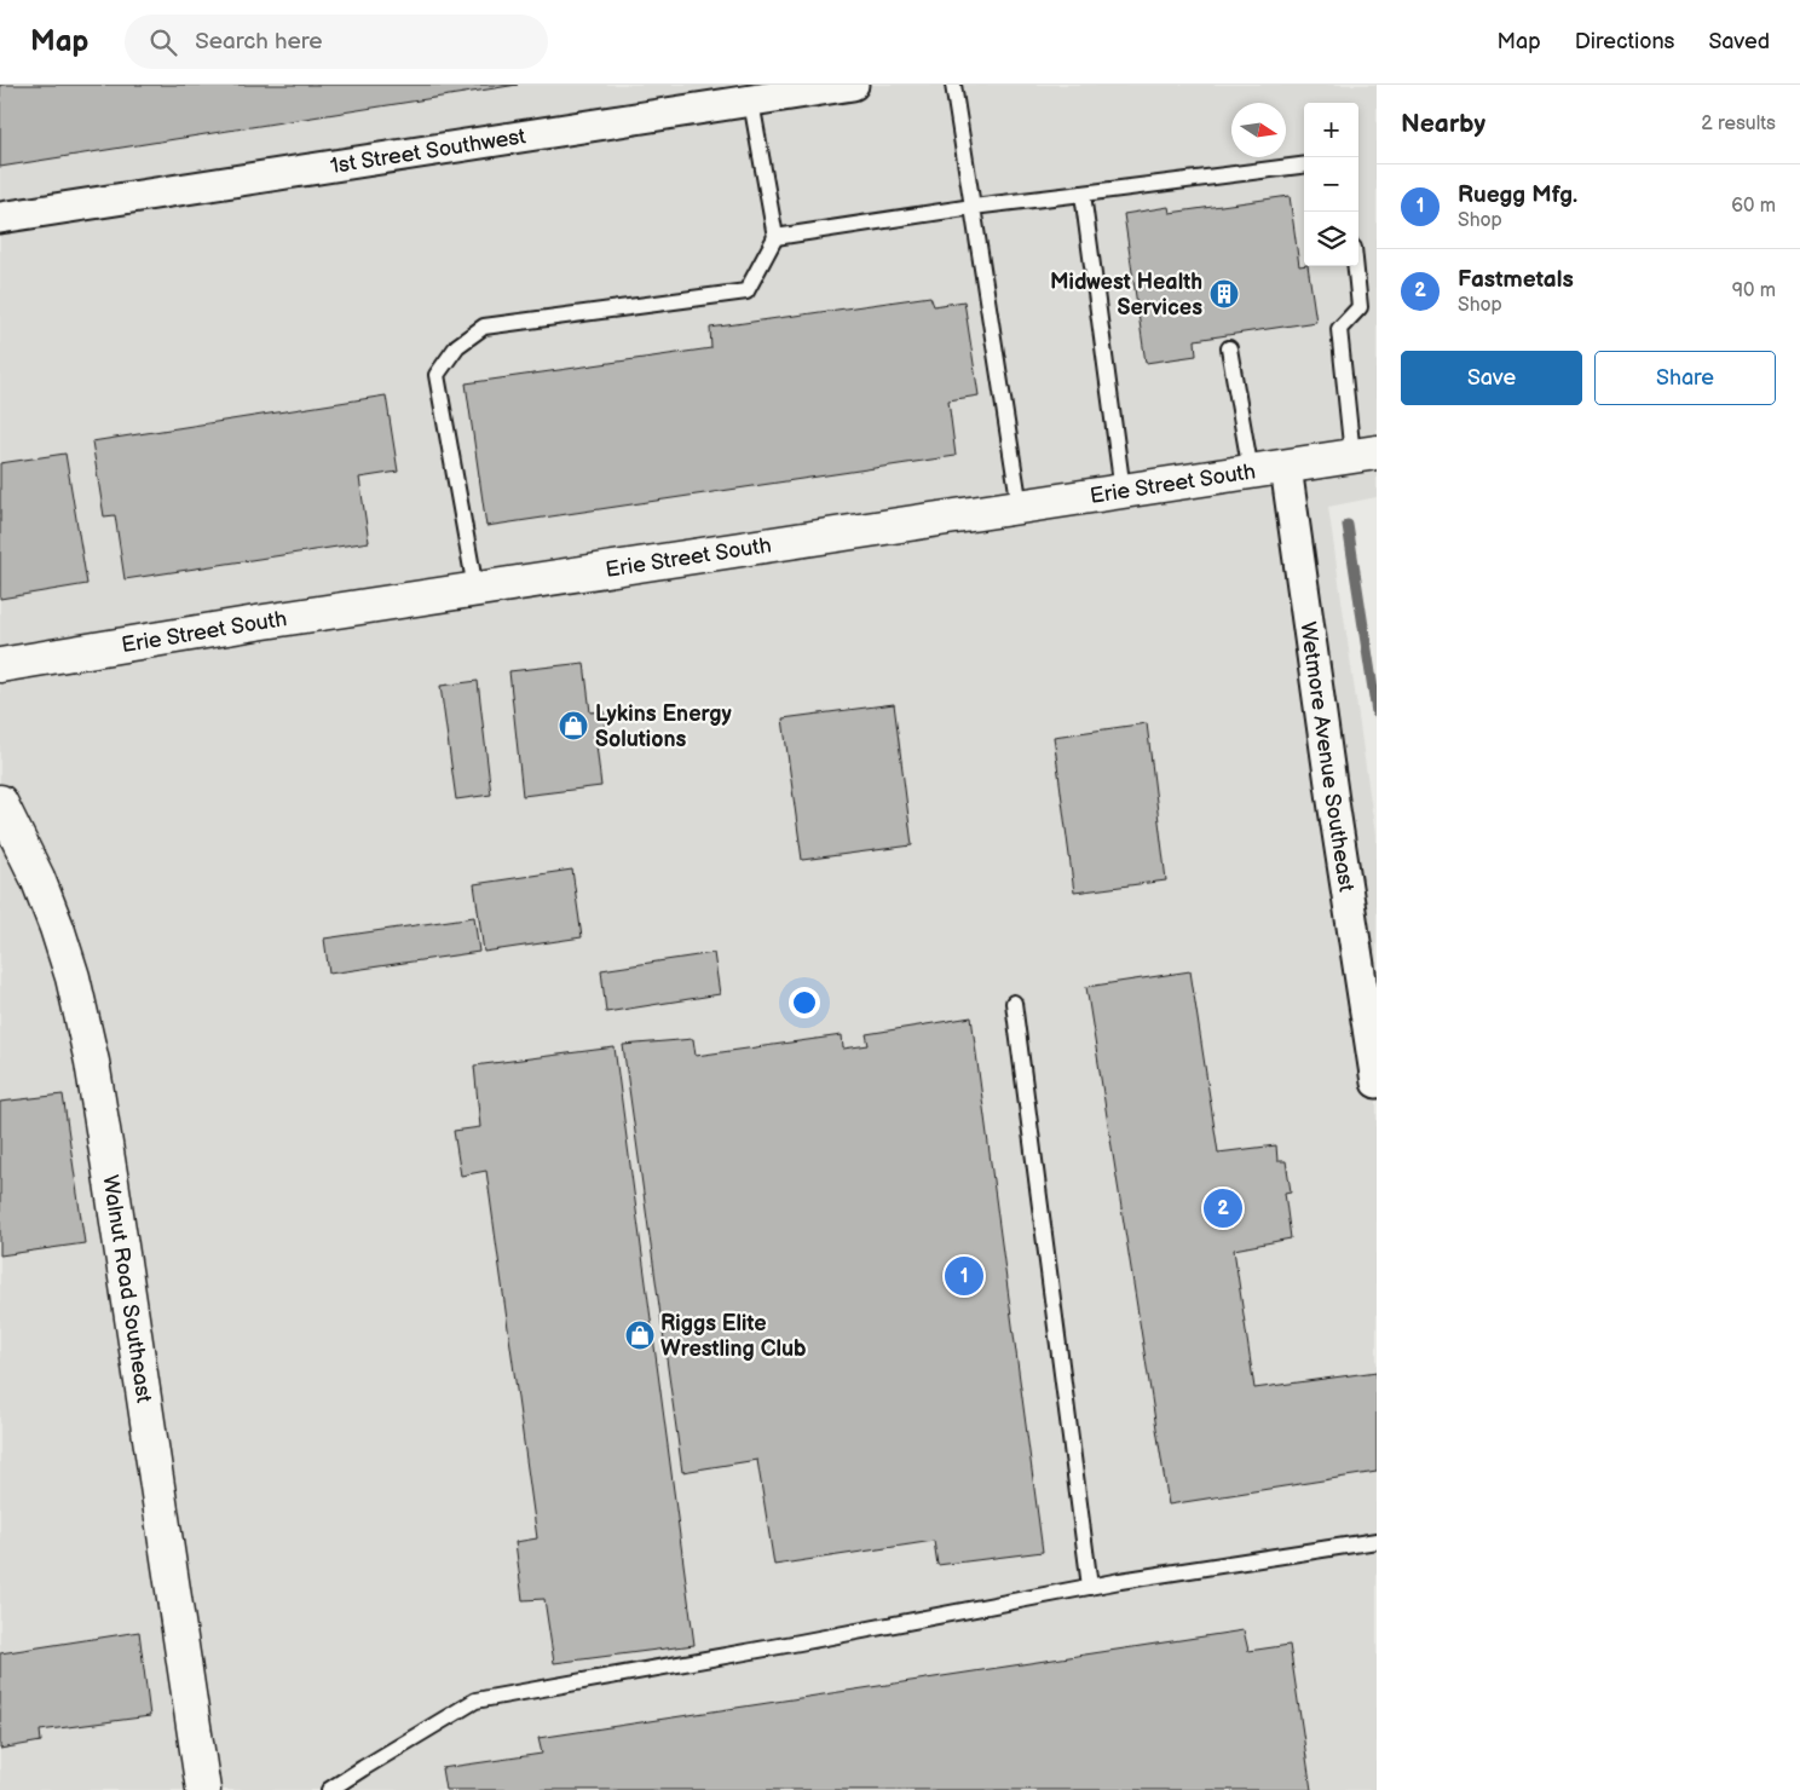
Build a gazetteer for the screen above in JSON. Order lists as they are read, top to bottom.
{
  "streets": {
    "main road": ["Erie Street South", "Walnut Road Southeast"],
    "street": ["1st Street Southwest", "Wetmore Avenue Southeast"]
  },
  "crossings": [
    ["Erie Street South", "Wetmore Avenue Southeast"]
  ],
  "places": {
    "building": ["Midwest Health Services"],
    "shop": ["Lykins Energy Solutions", "Riggs Elite Wrestling Club"]
  },
  "north": "right",
  "page": {
    "header": "Map",
    "search": "Search here",
    "nav": ["Map", "Directions", "Saved"],
    "heading": ["Nearby", "2 results"],
    "map_buttons": ["+", "−"],
    "list": [
      {
        "mark": "1",
        "name": "Ruegg Mfg.",
        "note": "Shop",
        "value": "60 m"
      },
      {
        "mark": "2",
        "name": "Fastmetals",
        "note": "Shop",
        "value": "90 m"
      }
    ],
    "buttons": ["Save", "Share"],
    "pins": ["2", "1"]
  }
}
